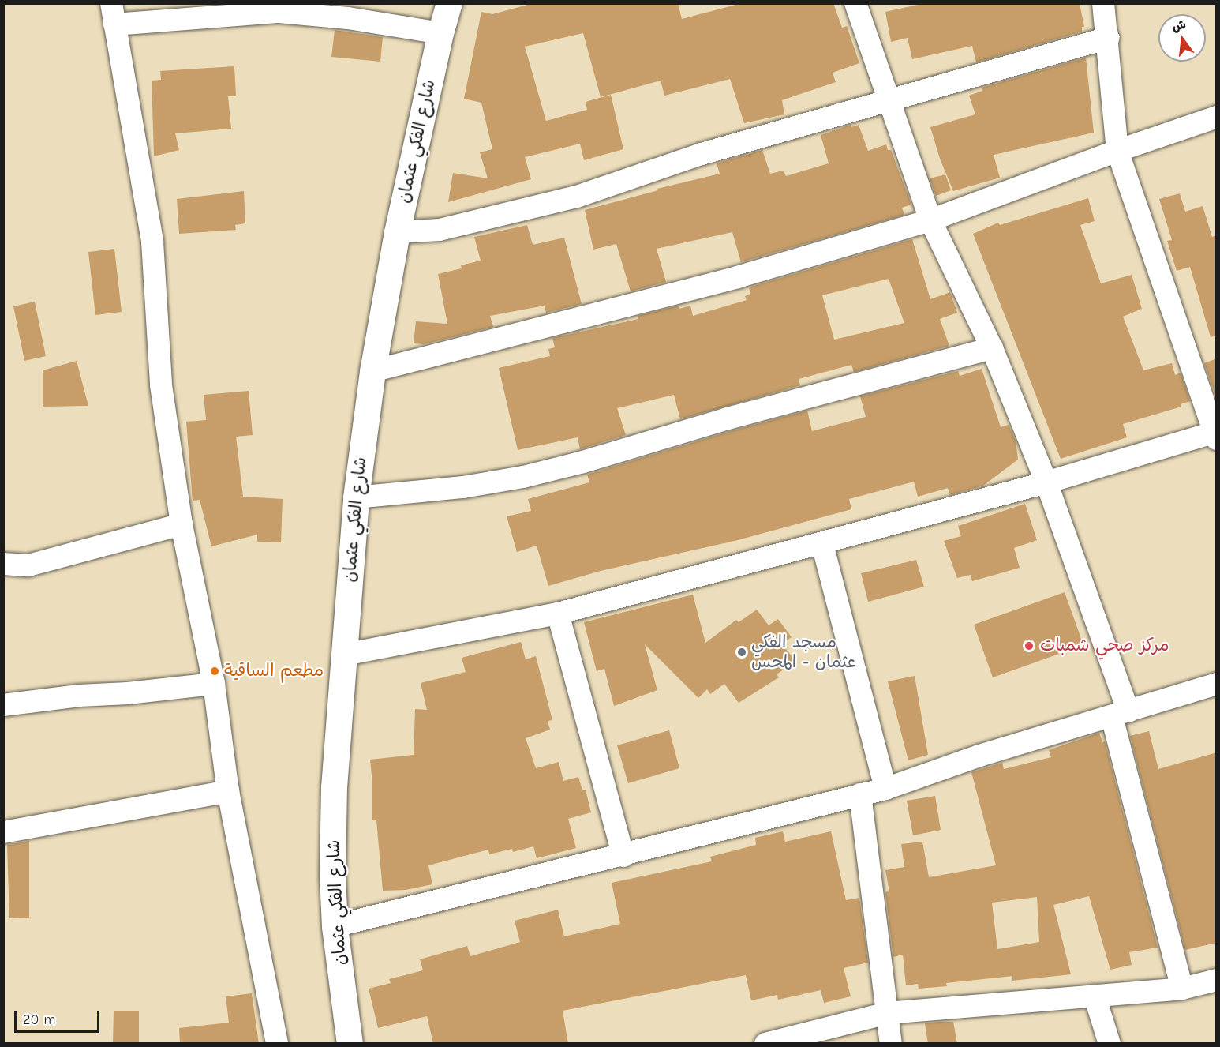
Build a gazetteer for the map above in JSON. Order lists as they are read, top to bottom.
{
  "streets": {
    "street": ["شارع الفكي عثمان"]
  },
  "places": ["مركز صحي شمبات", "مسجد الفكي عثمان - المحس", "مطعم الساقية"],
  "scale_bar": "20 m",
  "north": "top"
}
